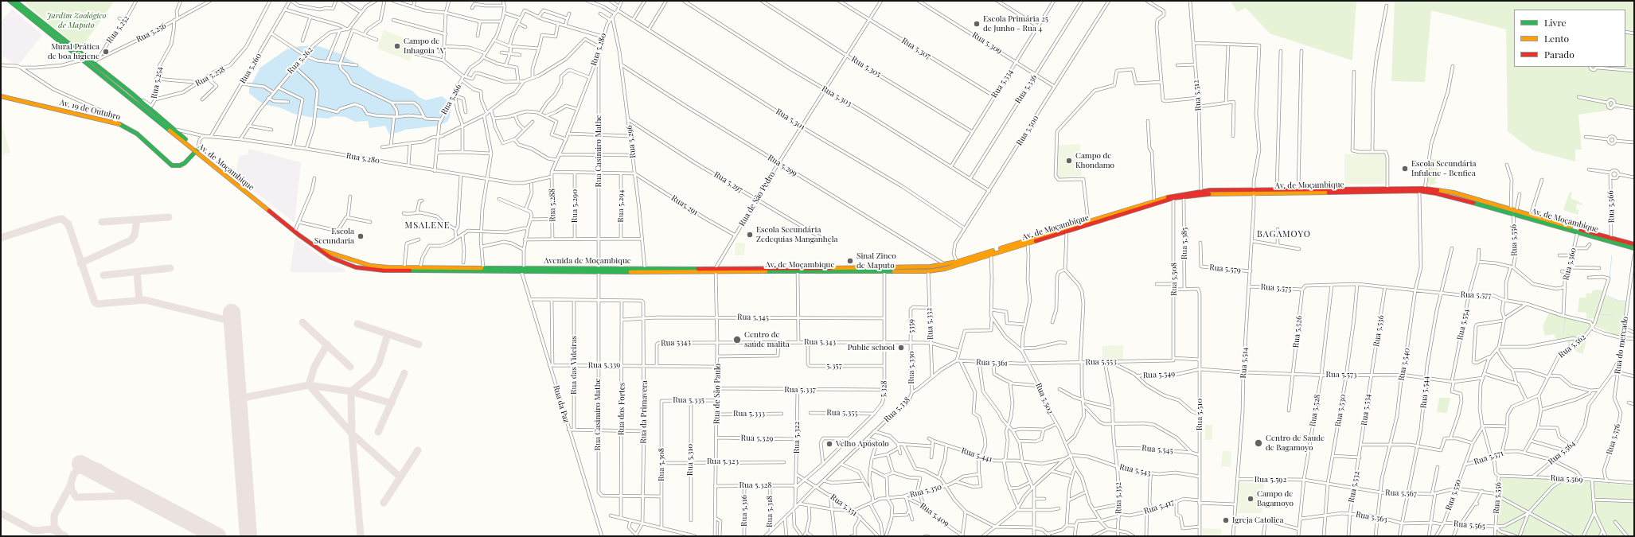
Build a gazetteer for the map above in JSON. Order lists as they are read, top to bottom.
{
  "streets": {
    "main road": ["Av. 19 de Outubro", "Av. de Moçambique", "Avenida de Moçambique"],
    "street": [
      "Rua 5.252",
      "Rua 5.256",
      "Rua 5.309",
      "Rua 5.307",
      "Rua 5.280",
      "Rua 5.262",
      "Rua 5.305",
      "Rua 5.260",
      "Rua 5.258",
      "Rua 5.254",
      "Rua 5.334",
      "Rua 5.336",
      "Rua 5.512",
      "Rua 5.303",
      "Rua 5.266",
      "Rua 5.301",
      "Rua 5.500",
      "Rua 5.296",
      "Rua Casimiro Mathe",
      "Rua 5.299",
      "Rua 5.297",
      "Rua de São Pedro",
      "Rua 5.288",
      "Rua5.291",
      "Rua 5.290",
      "Rua 5.294",
      "Rua 5.566",
      "Rua 5.556",
      "Rua 5.385",
      "Rua 5.560",
      "Rua 5.579",
      "Rua 5.508",
      "Rua 5.575",
      "Rua 5.577",
      "Rua 5.345",
      "Rua 5.332",
      "Rua 5.554",
      "5359",
      "Rua 5.536",
      "Rua 5.526",
      "Rua 5.343",
      "Rua 5343",
      "Rua do mercado",
      "Rua 5.562",
      "Rua 5.553",
      "Rua 5.361",
      "Rua 5.514",
      "Rua 5.540",
      "Rua das Videiras",
      "Rua 5.339",
      "5.357",
      "Rua 5.330",
      "Rua 5.549",
      "Rua 5.573",
      "5.328",
      "Rua 5.337",
      "Rua 5.544",
      "Rua de São Paulo",
      "Rua 5.502",
      "Rua 5.335",
      "Rua da Paz",
      "Rua dos Fortes",
      "Rua 5.338",
      "Rua 5.534",
      "Rua 5.528",
      "Rua 5.530",
      "Rua da Primavera",
      "Rua 5.355",
      "Rua 5.333",
      "Rua 5.510",
      "Rua 5.322",
      "Rua 5.329",
      "Rua 5.576",
      "Rua 5.545",
      "Rua 5.564",
      "Rua 5.441",
      "Rua 5.571",
      "Rua 5.310",
      "Rua 5.323",
      "Rua 5.308",
      "Rua 5.543",
      "Rua 5.569",
      "Rua 5.592",
      "Rua 5.328",
      "Rua 5.532",
      "Rua 5.350",
      "Rua 5.567",
      "Rua 5.550",
      "Rua 5.352",
      "Rua 5.351",
      "Rua 5.417",
      "Rua 5.316",
      "Rua 5.318",
      "Rua 5.409",
      "Rua 5.563",
      "Rua 5.565"
    ]
  },
  "crossings": [
    ["Rua 5.252", "Rua 5.256"],
    ["Rua 5.256", "Rua 5.254"],
    ["Rua 5.256", "Av. de Moçambique"],
    ["Rua 5.309", "Rua 5.334"],
    ["Rua 5.309", "Rua 5.336"],
    ["Rua 5.309", "Rua 5.500"],
    ["Rua 5.307", "Rua 5.334"],
    ["Rua 5.307", "Rua de São Pedro"],
    ["Rua 5.280", "Rua 5.262"],
    ["Rua 5.280", "Rua 5.260"],
    ["Rua 5.280", "Rua 5.266"],
    ["Rua 5.280", "Rua 5.301"],
    ["Rua 5.280", "Rua 5.296"],
    ["Rua 5.280", "Rua Casimiro Mathe"],
    ["Rua 5.280", "Av. de Moçambique"],
    ["Rua 5.280", "Rua 5.288"],
    ["Rua 5.305", "Rua 5.334"],
    ["Rua 5.305", "Rua de São Pedro"],
    ["Rua 5.258", "Rua 5.254"],
    ["Rua 5.254", "Av. de Moçambique"],
    ["Rua 5.334", "Rua 5.303"],
    ["Rua 5.336", "Rua 5.303"],
    ["Rua 5.512", "Av. de Moçambique"],
    ["Rua 5.303", "Rua 5.500"],
    ["Rua 5.303", "Rua de São Pedro"],
    ["Av. 19 de Outubro", "Av. de Moçambique"],
    ["Rua 5.301", "Rua 5.500"],
    ["Rua 5.301", "Rua de São Pedro"],
    ["Rua 5.500", "Av. de Moçambique"],
    ["Rua 5.296", "Rua 5.299"],
    ["Rua 5.296", "Rua 5.297"],
    ["Rua 5.296", "Rua5.291"],
    ["Rua 5.296", "Avenida de Moçambique"],
    ["Rua Casimiro Mathe", "Avenida de Moçambique"],
    ["Rua Casimiro Mathe", "Rua 5.339"],
    ["Rua Casimiro Mathe", "Rua dos Fortes"],
    ["Rua Casimiro Mathe", "Rua da Primavera"],
    ["Rua Casimiro Mathe", "Rua 5.308"],
    ["Rua 5.299", "Av. de Moçambique"],
    ["Rua 5.299", "Rua de São Pedro"],
    ["Av. de Moçambique", "Rua de São Pedro"],
    ["Av. de Moçambique", "Rua 5.566"],
    ["Av. de Moçambique", "Rua 5.556"],
    ["Av. de Moçambique", "Rua 5.385"],
    ["Av. de Moçambique", "Avenida de Moçambique"],
    ["Av. de Moçambique", "Rua 5.560"],
    ["Av. de Moçambique", "Rua 5.508"],
    ["Av. de Moçambique", "Rua 5.332"],
    ["Av. de Moçambique", "Rua 5.514"],
    ["Av. de Moçambique", "Rua 5.540"],
    ["Av. de Moçambique", "5.328"],
    ["Av. de Moçambique", "Rua de São Paulo"],
    ["Rua 5.297", "Rua de São Pedro"],
    ["Rua de São Pedro", "Rua5.291"],
    ["Rua de São Pedro", "Avenida de Moçambique"],
    ["Rua de São Pedro", "Rua de São Paulo"],
    ["Rua 5.556", "Rua 5.577"],
    ["Rua 5.556", "Rua 5.573"],
    ["Rua 5.556", "Rua 5.571"],
    ["Rua 5.556", "Rua 5.569"],
    ["Rua 5.556", "Rua 5.567"],
    ["Rua 5.556", "Rua 5.550"],
    ["Rua 5.556", "Rua 5.565"],
    ["Rua 5.385", "Rua 5.510"],
    ["Avenida de Moçambique", "Rua de São Paulo"],
    ["Avenida de Moçambique", "Rua da Paz"],
    ["Rua 5.560", "Rua 5.577"],
    ["Rua 5.579", "Rua 5.514"],
    ["Rua 5.508", "Rua 5.553"],
    ["Rua 5.575", "Rua 5.577"],
    ["Rua 5.575", "Rua 5.526"],
    ["Rua 5.575", "Rua 5.514"],
    ["Rua 5.577", "Rua 5.554"],
    ["Rua 5.577", "Rua 5.536"],
    ["Rua 5.577", "Rua 5.526"],
    ["Rua 5.577", "Rua do mercado"],
    ["Rua 5.577", "Rua 5.562"],
    ["Rua 5.577", "Rua 5.540"],
    ["Rua 5.577", "Rua 5.544"],
    ["Rua 5.577", "Rua 5.528"],
    ["Rua 5.577", "Rua 5.530"],
    ["Rua 5.345", "5.328"],
    ["Rua 5.345", "Rua de São Paulo"],
    ["Rua 5.345", "Rua dos Fortes"],
    ["Rua 5.345", "Rua da Primavera"],
    ["Rua 5.332", "5359"],
    ["Rua 5.332", "Rua 5.343"],
    ["Rua 5.332", "Rua 5.338"],
    ["Rua 5.554", "Rua 5.573"],
    ["5359", "Rua 5.343"],
    ["5359", "Rua 5.330"],
    ["Rua 5.536", "Rua 5.573"],
    ["Rua 5.536", "Rua 5.534"],
    ["Rua 5.526", "Rua 5.573"],
    ["Rua 5.343", "Rua 5343"],
    ["Rua 5.343", "5.357"],
    ["Rua 5.343", "Rua 5.330"],
    ["Rua 5.343", "5.328"],
    ["Rua 5.343", "Rua de São Paulo"],
    ["Rua 5343", "Rua 5.339"],
    ["Rua 5343", "Rua de São Paulo"],
    ["Rua do mercado", "Rua 5.576"],
    ["Rua do mercado", "Rua 5.564"],
    ["Rua 5.553", "Rua 5.361"],
    ["Rua 5.553", "Rua 5.502"],
    ["Rua 5.553", "Rua 5.510"],
    ["Rua 5.553", "Rua 5.352"],
    ["Rua 5.361", "Rua 5.502"],
    ["Rua 5.361", "Rua 5.338"],
    ["Rua 5.514", "Rua 5.573"],
    ["Rua 5.514", "Rua 5.592"],
    ["Rua 5.514", "Rua 5.417"],
    ["Rua 5.540", "Rua 5.573"],
    ["Rua 5.540", "Rua 5.567"],
    ["Rua 5.540", "Rua 5.563"],
    ["Rua das Videiras", "Rua 5.339"],
    ["Rua 5.339", "Rua de São Paulo"],
    ["Rua 5.339", "Rua da Paz"],
    ["Rua 5.339", "Rua dos Fortes"],
    ["Rua 5.339", "Rua da Primavera"],
    ["5.357", "5.328"],
    ["Rua 5.330", "Rua 5.338"],
    ["Rua 5.549", "Rua 5.573"],
    ["Rua 5.549", "Rua 5.510"],
    ["Rua 5.573", "Rua 5.544"],
    ["Rua 5.573", "Rua 5.534"],
    ["Rua 5.573", "Rua 5.528"],
    ["Rua 5.573", "Rua 5.530"],
    ["Rua 5.573", "Rua 5.510"],
    ["5.328", "Rua 5.337"],
    ["5.328", "Rua 5.355"],
    ["5.328", "Rua 5.322"],
    ["5.328", "Rua 5.328"],
    ["5.328", "Rua 5.351"],
    ["Rua 5.337", "Rua de São Paulo"],
    ["Rua 5.337", "Rua 5.322"],
    ["Rua 5.544", "Rua 5.567"],
    ["Rua 5.544", "Rua 5.563"],
    ["Rua de São Paulo", "Rua 5.335"],
    ["Rua de São Paulo", "Rua 5.333"],
    ["Rua de São Paulo", "Rua 5.329"],
    ["Rua de São Paulo", "Rua 5.323"],
    ["Rua de São Paulo", "Rua 5.328"],
    ["Rua 5.502", "Rua 5.543"],
    ["Rua 5.502", "Rua 5.417"],
    ["Rua 5.335", "Rua 5.310"],
    ["Rua 5.335", "Rua 5.308"],
    ["Rua dos Fortes", "Rua da Primavera"],
    ["Rua 5.338", "Rua 5.322"],
    ["Rua 5.338", "Rua 5.351"],
    ["Rua 5.534", "Rua 5.532"],
    ["Rua 5.528", "Rua 5.592"],
    ["Rua 5.528", "Rua 5.567"],
    ["Rua 5.528", "Rua 5.563"],
    ["Rua 5.530", "Rua 5.567"],
    ["Rua 5.530", "Rua 5.563"],
    ["Rua 5.510", "Rua 5.545"],
    ["Rua 5.510", "Rua 5.543"],
    ["Rua 5.510", "Rua 5.417"],
    ["Rua 5.322", "Rua 5.329"],
    ["Rua 5.322", "Rua 5.328"],
    ["Rua 5.322", "Rua 5.351"],
    ["Rua 5.576", "Rua 5.569"],
    ["Rua 5.545", "Rua 5.352"],
    ["Rua 5.564", "Rua 5.571"],
    ["Rua 5.564", "Rua 5.569"],
    ["Rua 5.571", "Rua 5.569"],
    ["Rua 5.571", "Rua 5.550"],
    ["Rua 5.310", "Rua 5.323"],
    ["Rua 5.323", "Rua 5.308"],
    ["Rua 5.543", "Rua 5.352"],
    ["Rua 5.592", "Rua 5.567"],
    ["Rua 5.328", "Rua 5.316"],
    ["Rua 5.328", "Rua 5.318"],
    ["Rua 5.532", "Rua 5.567"],
    ["Rua 5.532", "Rua 5.563"],
    ["Rua 5.350", "Rua 5.351"],
    ["Rua 5.350", "Rua 5.409"],
    ["Rua 5.567", "Rua 5.550"],
    ["Rua 5.550", "Rua 5.563"],
    ["Rua 5.550", "Rua 5.565"],
    ["Rua 5.352", "Rua 5.417"],
    ["Rua 5.563", "Rua 5.565"]
  ],
  "districts": ["MSALENE", "BAGAMOYO"],
  "parks": ["Jardim Zoológico de Maputo"],
  "places": [
    "Escola Primária 25 de Junho - Rua 4",
    "Campo de Inhagoia \"A\"",
    "Mural Prática de boa higiene",
    "Campo de Khondamo",
    "Escola Secundária Infulene - Benfica",
    "Escola Secundária Zedequias Manganhela",
    "Escola Secundaria",
    "Sinal Zinco de Maputo",
    "Centro de saúde malita",
    "Public school",
    "Centro de Saude de Bagamoyo",
    "Velho Apóstolo",
    "Campo de Bagamoyo",
    "Igreja Catolica"
  ],
  "legend": ["Livre", "Lento", "Parado"]
}
